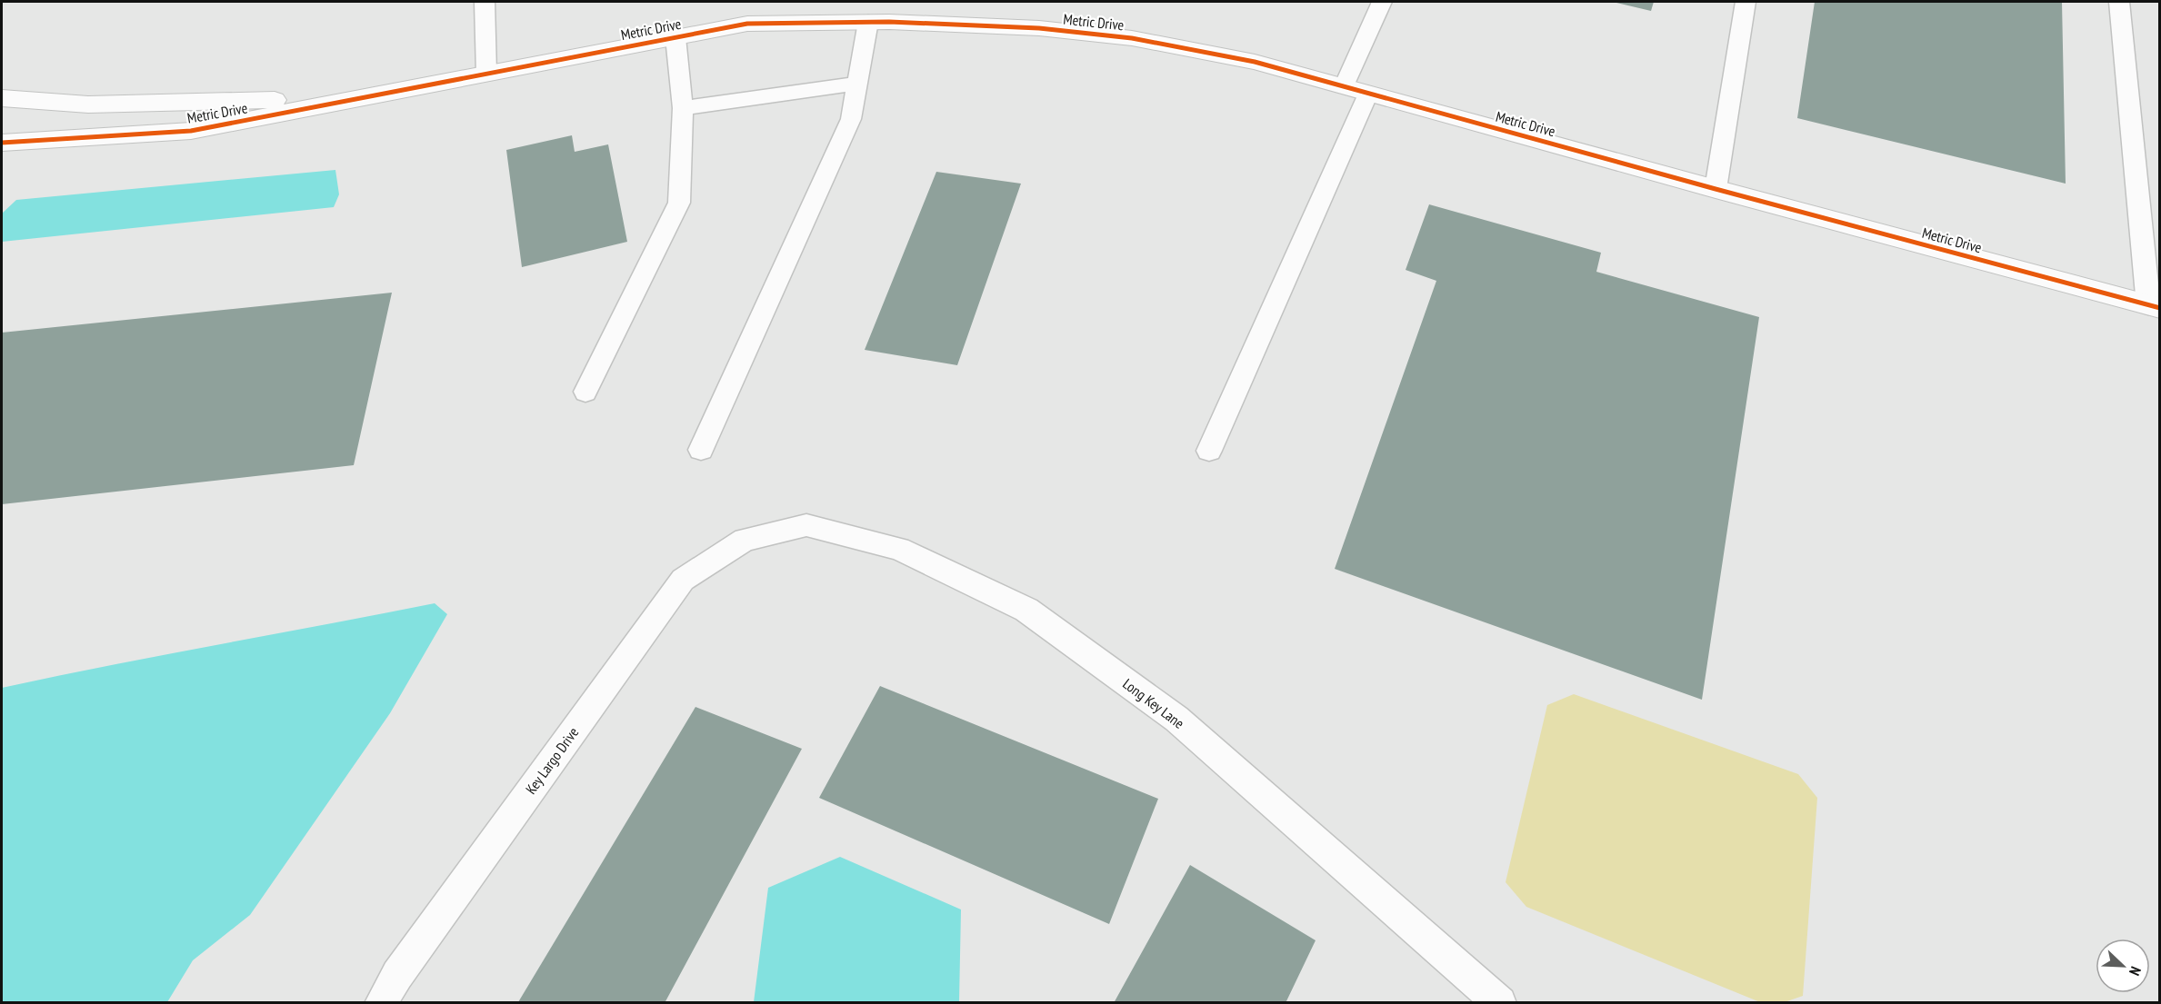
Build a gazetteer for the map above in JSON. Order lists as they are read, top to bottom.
{
  "streets": {
    "street": ["Metric Drive"],
    "lane": ["Long Key Lane", "Key Largo Drive"]
  },
  "crossings": [
    ["Long Key Lane", "Key Largo Drive"]
  ],
  "north": "bottom right"
}
